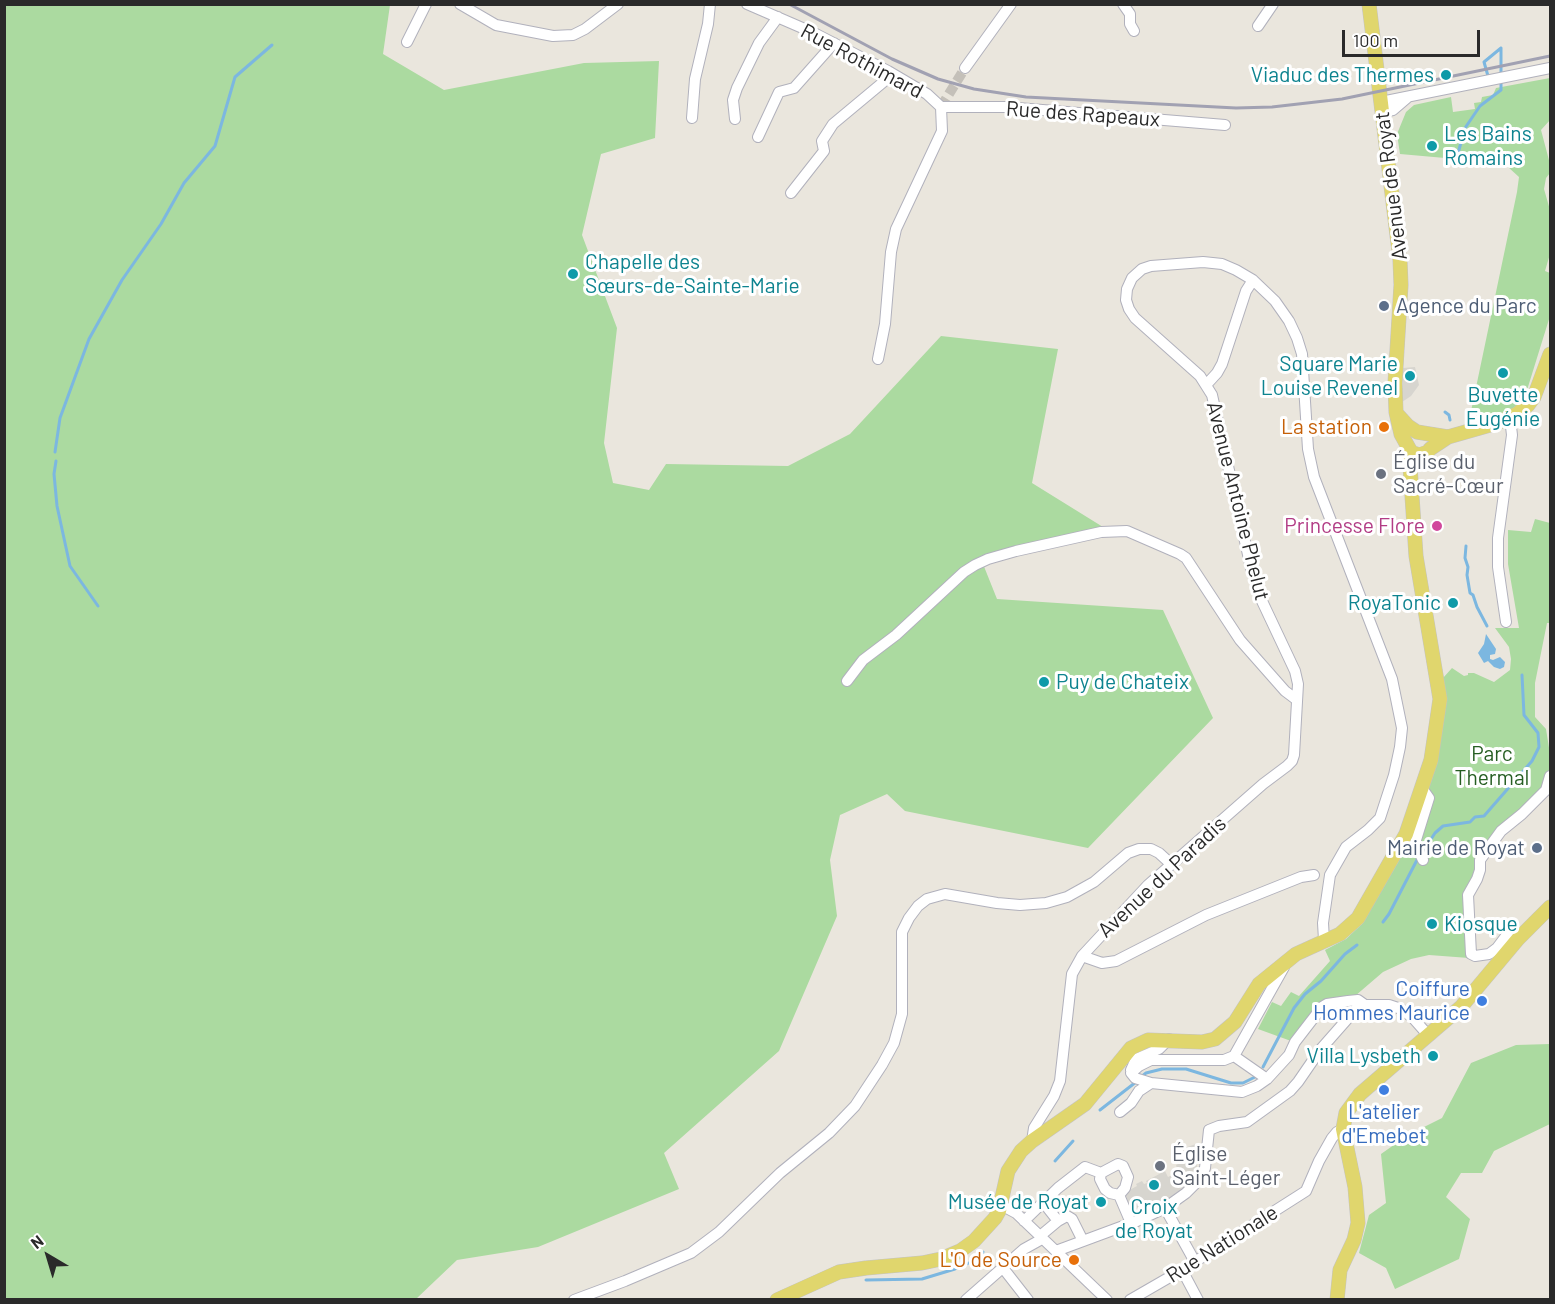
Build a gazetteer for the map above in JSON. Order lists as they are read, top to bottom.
{
  "streets": {
    "main road": ["Avenue de Royat"],
    "street": [
      "Rue Rothimard",
      "Rue des Rapeaux",
      "Avenue Antoine Phelut",
      "Avenue du Paradis",
      "Rue Nationale"
    ]
  },
  "crossings": [
    ["Rue Rothimard", "Rue des Rapeaux"],
    ["Avenue Antoine Phelut", "Avenue du Paradis"]
  ],
  "parks": ["Parc Thermal"],
  "places": [
    "Viaduc des Thermes",
    "Les Bains Romains",
    "Chapelle des Sœurs-de-Sainte-Marie",
    "Agence du Parc",
    "Buvette Eugénie",
    "Square Marie Louise Revenel",
    "La station",
    "Église du Sacré-Cœur",
    "Princesse Flore",
    "RoyaTonic",
    "Puy de Chateix",
    "Mairie de Royat",
    "Kiosque",
    "Coiffure Hommes Maurice",
    "Villa Lysbeth",
    "L'atelier d'Emebet",
    "Église Saint-Léger",
    "Croix de Royat",
    "Musée de Royat",
    "L'O de Source"
  ],
  "scale_bar": "100 m",
  "north": "top left"
}
